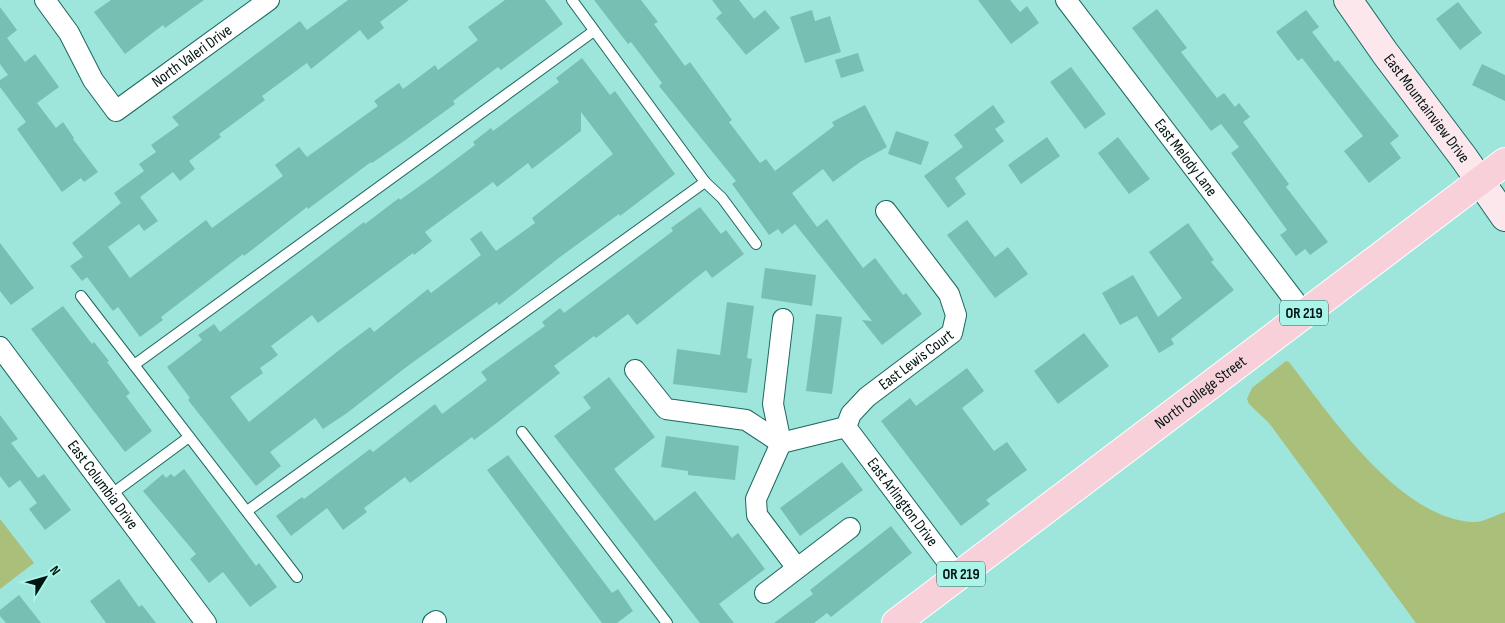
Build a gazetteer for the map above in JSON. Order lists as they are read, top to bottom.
{
  "streets": {
    "main road": ["OR 219", "North College Street"],
    "street": [
      "North Valeri Drive",
      "East Mountainview Drive",
      "East Melody Lane",
      "East Lewis Court",
      "East Columbia Drive",
      "East Arlington Drive"
    ]
  },
  "crossings": [
    ["East Mountainview Drive", "North College Street"],
    ["East Melody Lane", "North College Street"],
    ["East Lewis Court", "East Arlington Drive"],
    ["North College Street", "East Arlington Drive"]
  ],
  "north": "top right"
}
